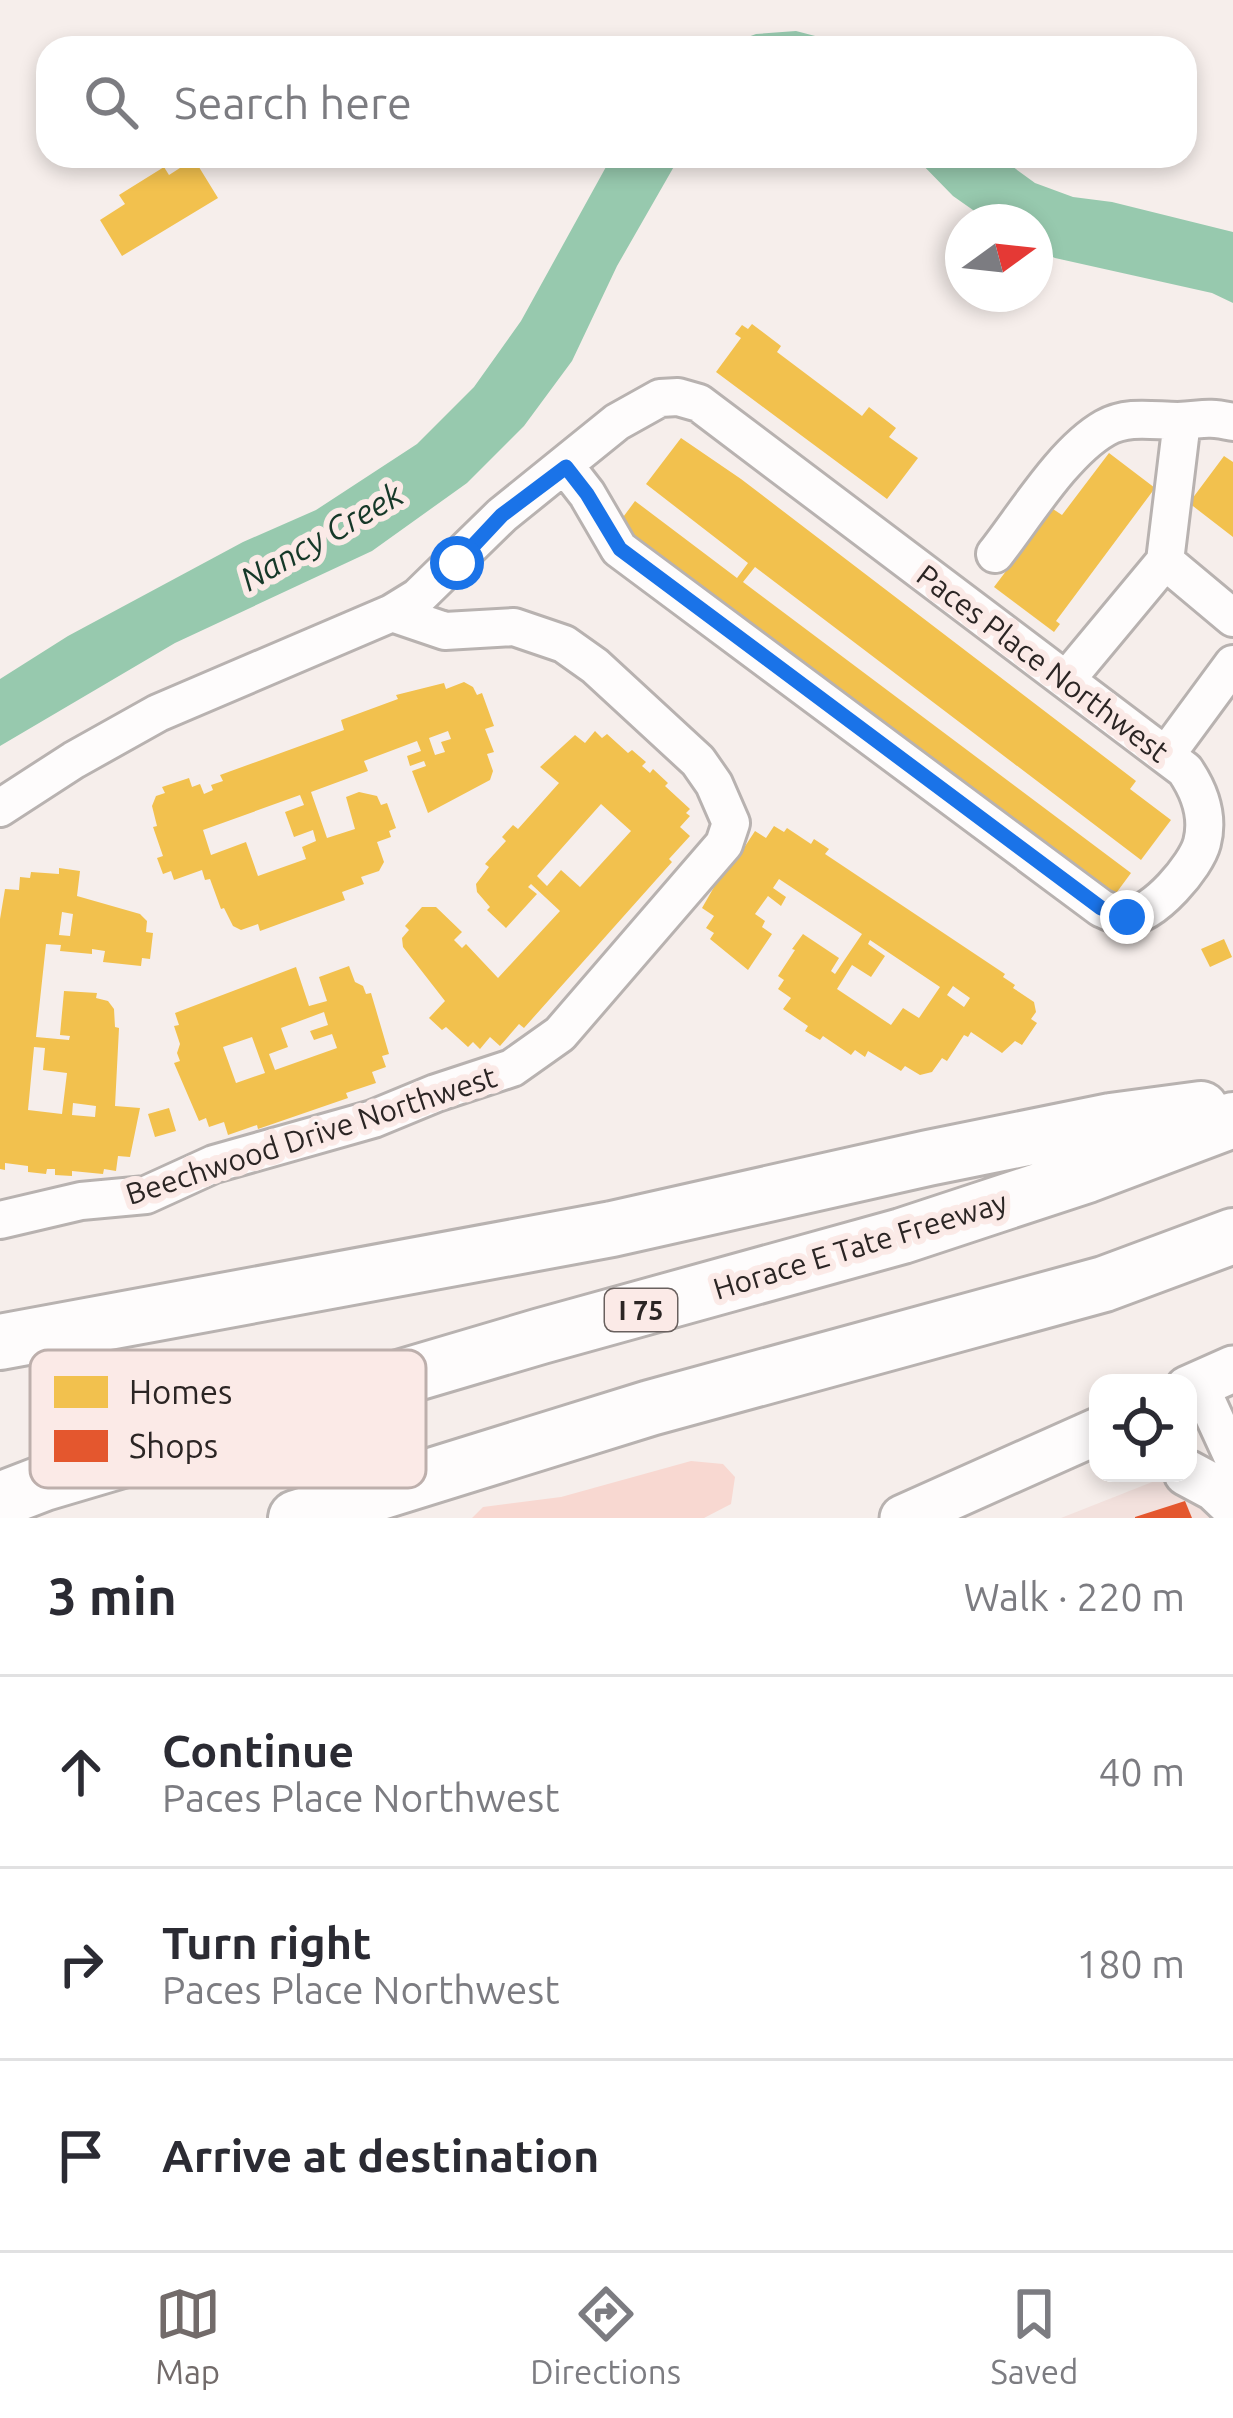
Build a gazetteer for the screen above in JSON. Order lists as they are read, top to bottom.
{
  "streets": {
    "highway": ["Horace E Tate Freeway", "I 75"],
    "street": ["Paces Place Northwest", "Beechwood Drive Northwest"]
  },
  "crossings": [
    ["Paces Place Northwest", "Beechwood Drive Northwest"]
  ],
  "water": ["Nancy Creek"],
  "legend": ["Homes", "Shops"],
  "north": "right",
  "page": {
    "search": "Search here",
    "heading": ["3 min", "Walk · 220 m"],
    "list": [
      ["Continue", "Paces Place Northwest", "40 m"],
      ["Turn right", "Paces Place Northwest", "180 m"],
      "Arrive at destination"
    ],
    "nav": ["Map", "Directions", "Saved"]
  }
}
